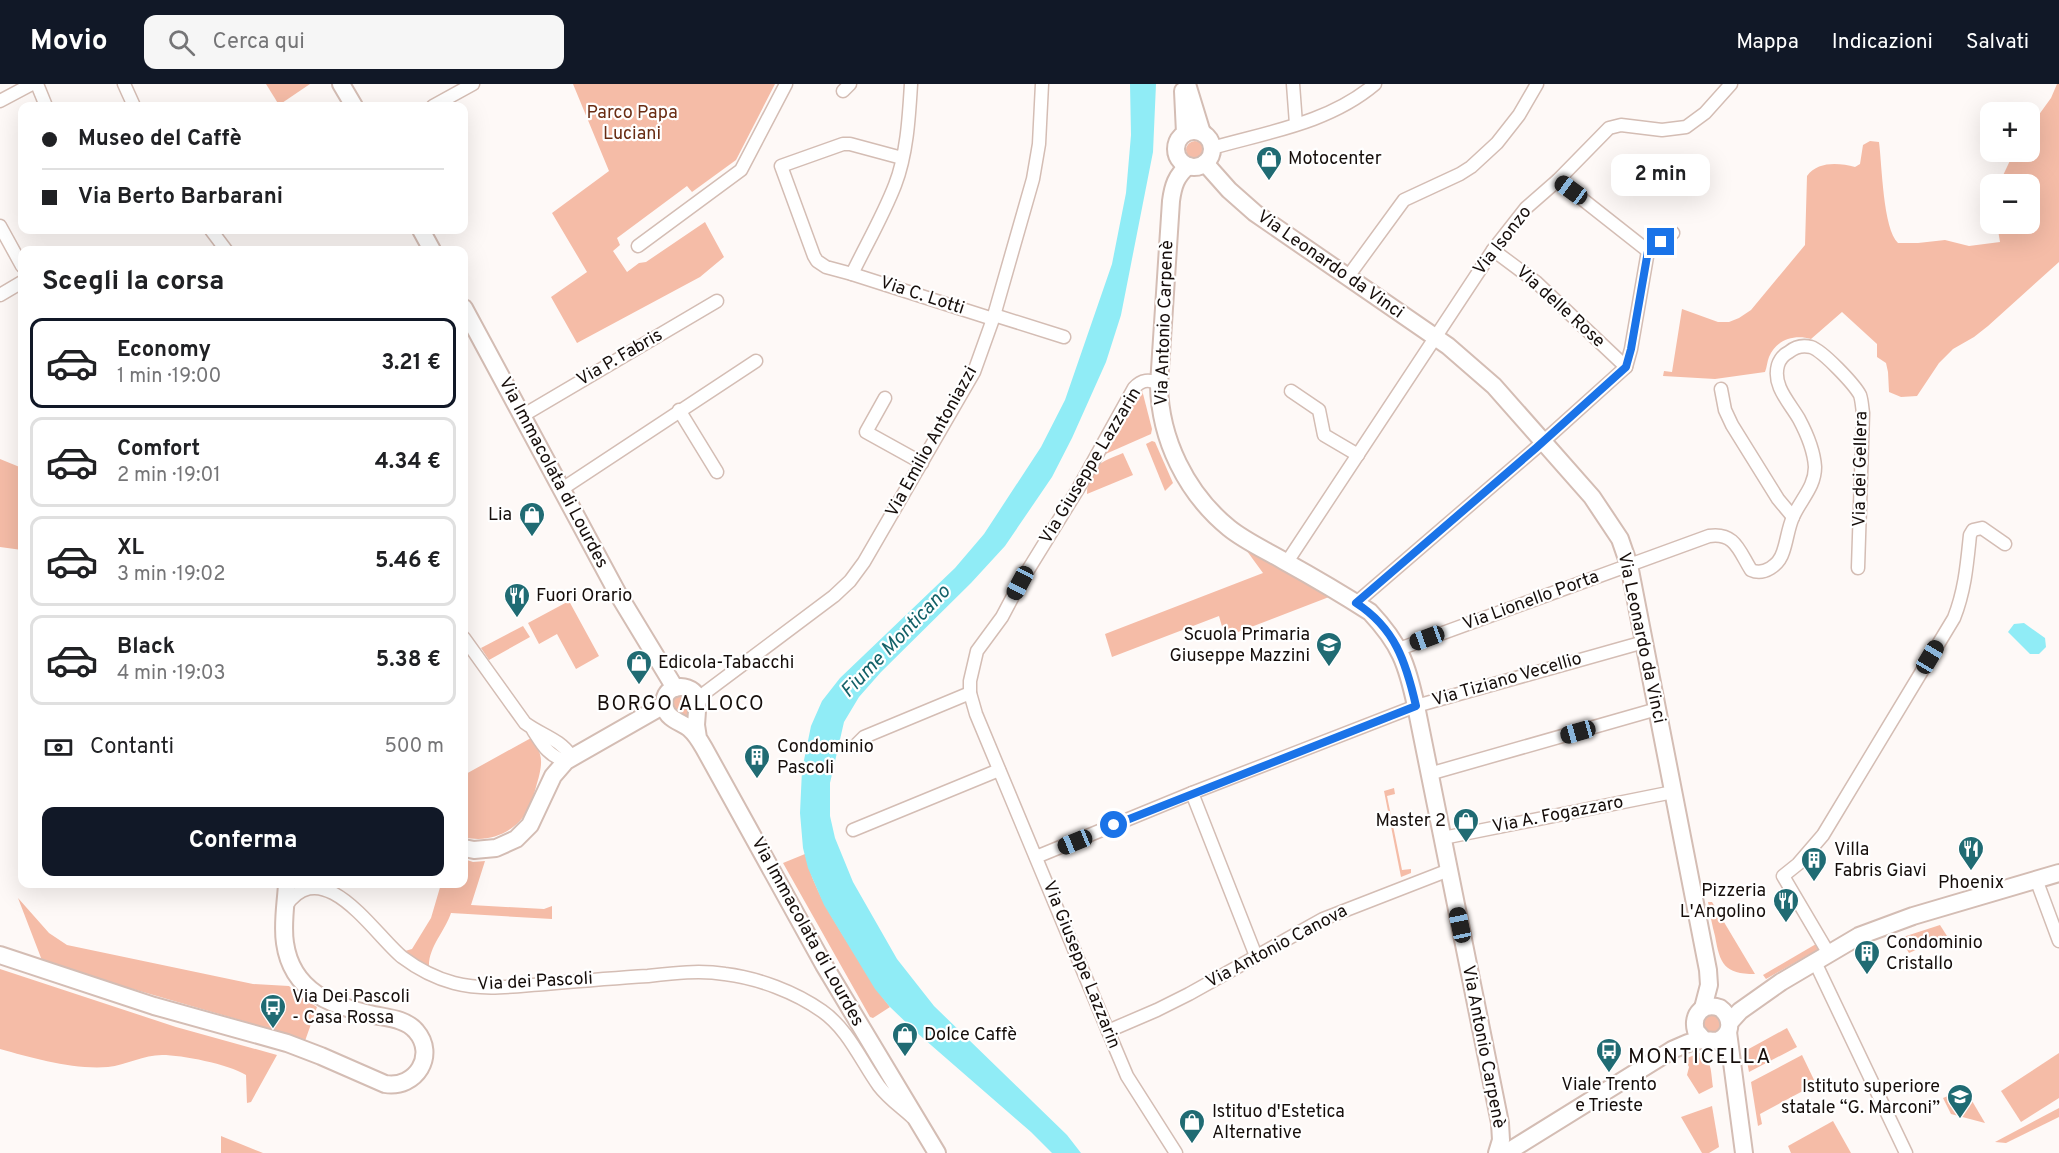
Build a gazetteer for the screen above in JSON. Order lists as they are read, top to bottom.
{
  "streets": {
    "street": [
      "Via Isonzo",
      "Via Leonardo da Vinci",
      "Via C. Lotti",
      "Via delle Rose",
      "Via Antonio Carpenè",
      "Via P. Fabris",
      "Via Emilio Antoniazzi",
      "Via Giuseppe Lazzarin",
      "Via dei Gellera",
      "Via Immacolata di Lourdes",
      "Via Lionello Porta",
      "Via Tiziano Vecellio",
      "Via A. Fogazzaro",
      "Via Antonio Canova",
      "Via dei Pascoli"
    ]
  },
  "crossings": [
    ["Via Isonzo", "Via Leonardo da Vinci"],
    ["Via Isonzo", "Via delle Rose"],
    ["Via Isonzo", "Via Antonio Carpenè"],
    ["Via Leonardo da Vinci", "Via Antonio Carpenè"],
    ["Via Leonardo da Vinci", "Via dei Gellera"],
    ["Via Leonardo da Vinci", "Via Lionello Porta"],
    ["Via Leonardo da Vinci", "Via Tiziano Vecellio"],
    ["Via Leonardo da Vinci", "Via A. Fogazzaro"],
    ["Via C. Lotti", "Via Emilio Antoniazzi"],
    ["Via Antonio Carpenè", "Via Giuseppe Lazzarin"],
    ["Via Antonio Carpenè", "Via Lionello Porta"],
    ["Via Antonio Carpenè", "Via Tiziano Vecellio"],
    ["Via Antonio Carpenè", "Via A. Fogazzaro"],
    ["Via Antonio Carpenè", "Via Antonio Canova"],
    ["Via P. Fabris", "Via Immacolata di Lourdes"],
    ["Via Emilio Antoniazzi", "Via Immacolata di Lourdes"],
    ["Via Giuseppe Lazzarin", "Via Tiziano Vecellio"],
    ["Via Giuseppe Lazzarin", "Via Antonio Canova"],
    ["Via dei Gellera", "Via Lionello Porta"],
    ["Via Immacolata di Lourdes", "Via dei Pascoli"]
  ],
  "districts": ["BORGO ALLOCO", "MONTICELLA"],
  "water": ["Fiume Monticano"],
  "parks": ["Parco Papa Luciani"],
  "places": {
    "shop": [
      "Motocenter",
      "Lia",
      "Edicola-Tabacchi",
      "Master 2",
      "Dolce Caffè",
      "Istituo d'Estetica Alternative"
    ],
    "restaurant": ["Fuori Orario", "Phoenix", "Pizzeria L'Angolino"],
    "school or university": ["Scuola Primaria Giuseppe Mazzini", "Istituto superiore statale “G. Marconi”"],
    "building": ["Condominio Pascoli", "Villa Fabris Giavi", "Condominio Cristallo"],
    "bus stop": ["Via Dei Pascoli - Casa Rossa", "Viale Trento e Trieste"]
  },
  "page": {
    "header": "Movio",
    "search": "Cerca qui",
    "nav": ["Mappa", "Indicazioni", "Salvati"],
    "map_buttons": ["+", "−"],
    "banner": ["Museo del Caffè", "Via Berto Barbarani"],
    "bubble": "2 min",
    "heading": "Scegli la corsa",
    "list": [
      {
        "name": "Economy",
        "note": "1 min · 19:00",
        "value": "3.21 €"
      },
      {
        "name": "Comfort",
        "note": "2 min · 19:01",
        "value": "4.34 €"
      },
      {
        "name": "XL",
        "note": "3 min · 19:02",
        "value": "5.46 €"
      },
      {
        "name": "Black",
        "note": "4 min · 19:03",
        "value": "5.38 €"
      }
    ],
    "pay": ["Contanti", "500 m"],
    "buttons": "Conferma"
  }
}
